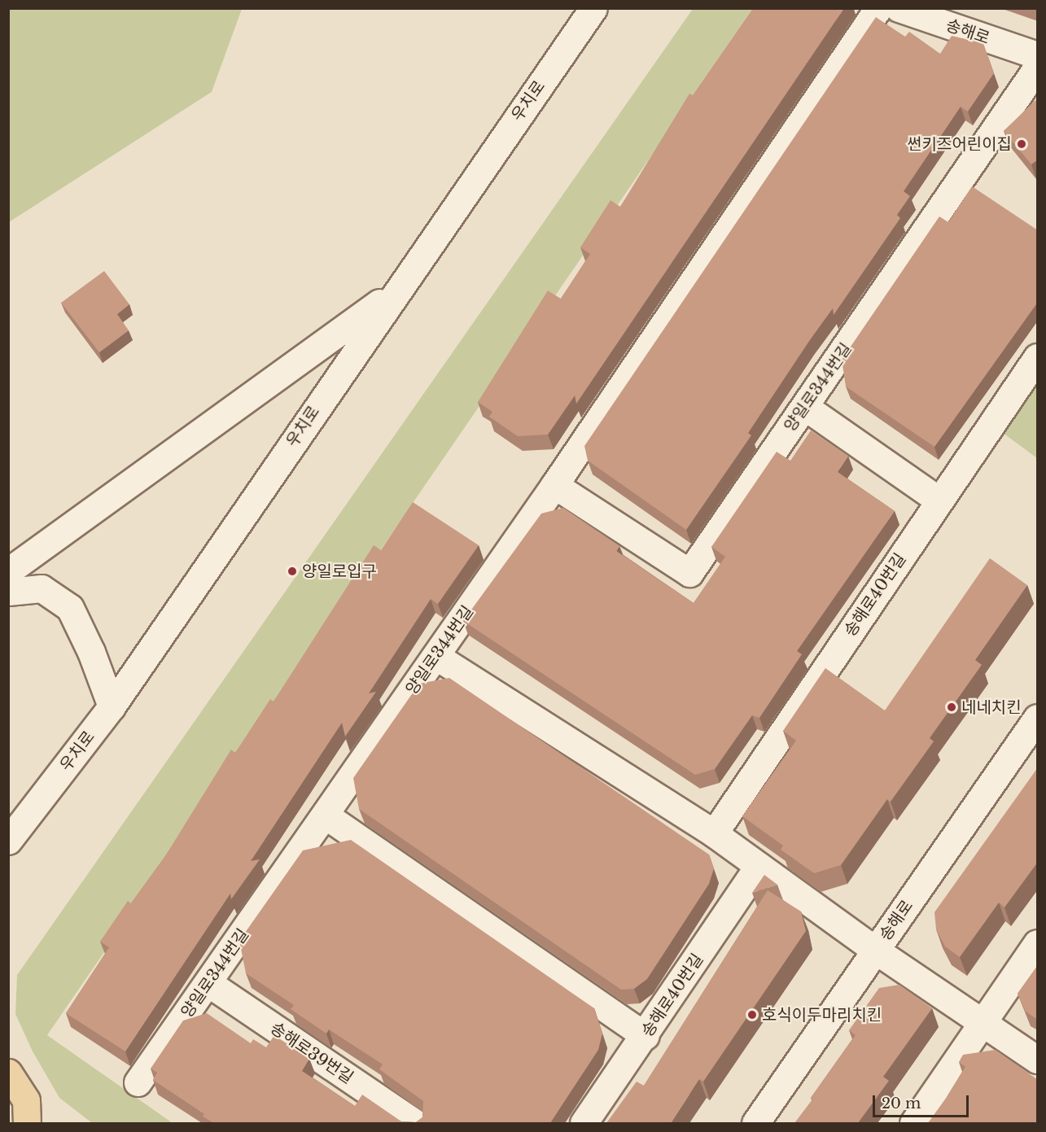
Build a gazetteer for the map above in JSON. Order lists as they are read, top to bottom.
{
  "streets": {
    "street": [
      "송해로",
      "우치로",
      "양일로344번길",
      "송해로40번길",
      "송해로39번길"
    ]
  },
  "crossings": [
    ["양일로344번길", "송해로39번길"]
  ],
  "places": [
    "썬키즈어린이집",
    "양일로입구",
    "네네치킨",
    "호식이두마리치킨"
  ],
  "scale_bar": "20 m"
}
